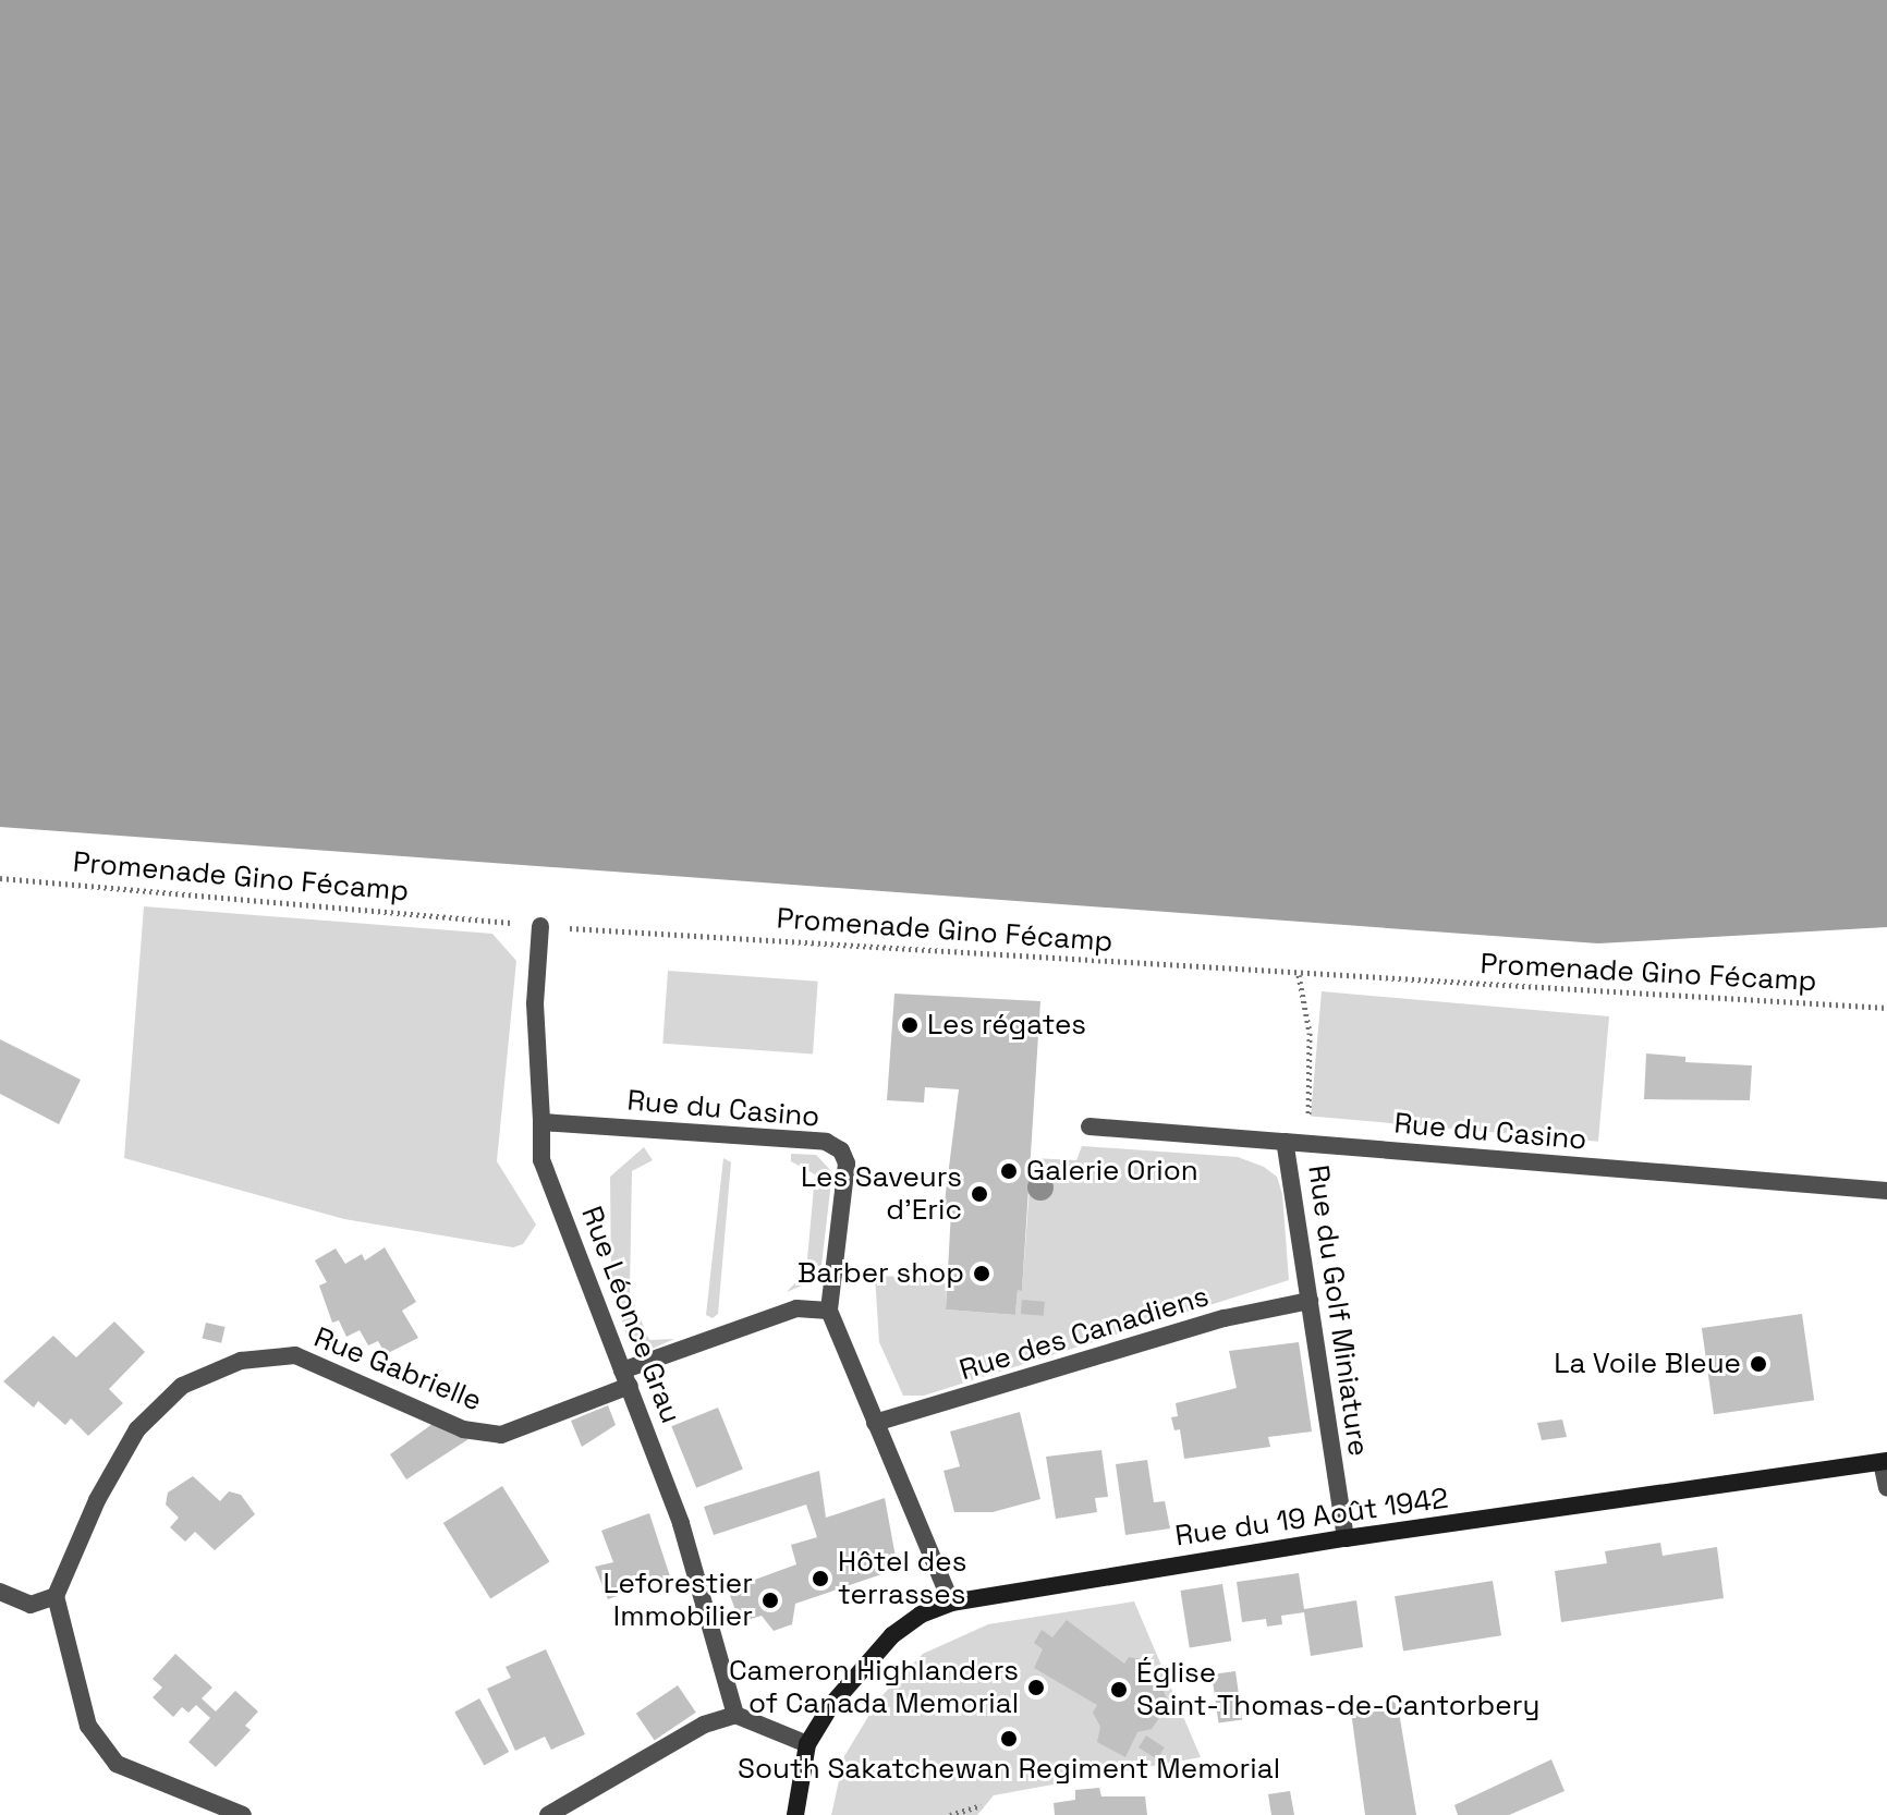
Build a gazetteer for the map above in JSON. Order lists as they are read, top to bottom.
{
  "streets": {
    "main road": ["Rue du 19 Août 1942"],
    "street": [
      "Rue du Casino",
      "Rue du Golf Miniature",
      "Rue Léonce Grau",
      "Rue des Canadiens",
      "Rue Gabrielle"
    ],
    "path": ["Promenade Gino Fécamp"]
  },
  "crossings": [
    ["Promenade Gino Fécamp", "Rue Léonce Grau"],
    ["Rue du Casino", "Rue du Golf Miniature"],
    ["Rue du Casino", "Rue Léonce Grau"],
    ["Rue du Casino", "Rue Gabrielle"],
    ["Rue du Golf Miniature", "Rue des Canadiens"],
    ["Rue du Golf Miniature", "Rue du 19 Août 1942"],
    ["Rue Léonce Grau", "Rue Gabrielle"]
  ],
  "places": [
    "Les régates",
    "Galerie Orion",
    "Les Saveurs d'Eric",
    "Barber shop",
    "La Voile Bleue",
    "Hôtel des terrasses",
    "Leforestier Immobilier",
    "Cameron Highlanders of Canada Memorial",
    "Église Saint-Thomas-de-Cantorbery",
    "South Sakatchewan Regiment Memorial"
  ]
}
